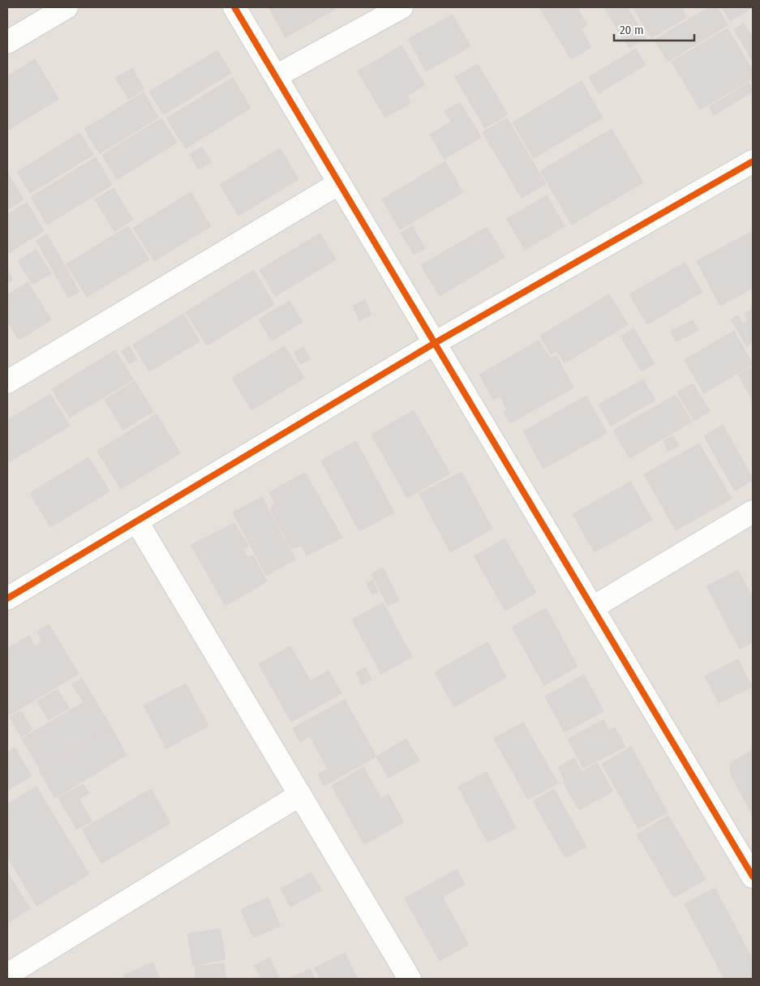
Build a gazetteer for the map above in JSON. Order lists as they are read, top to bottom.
{
  "scale_bar": "20 m"
}
